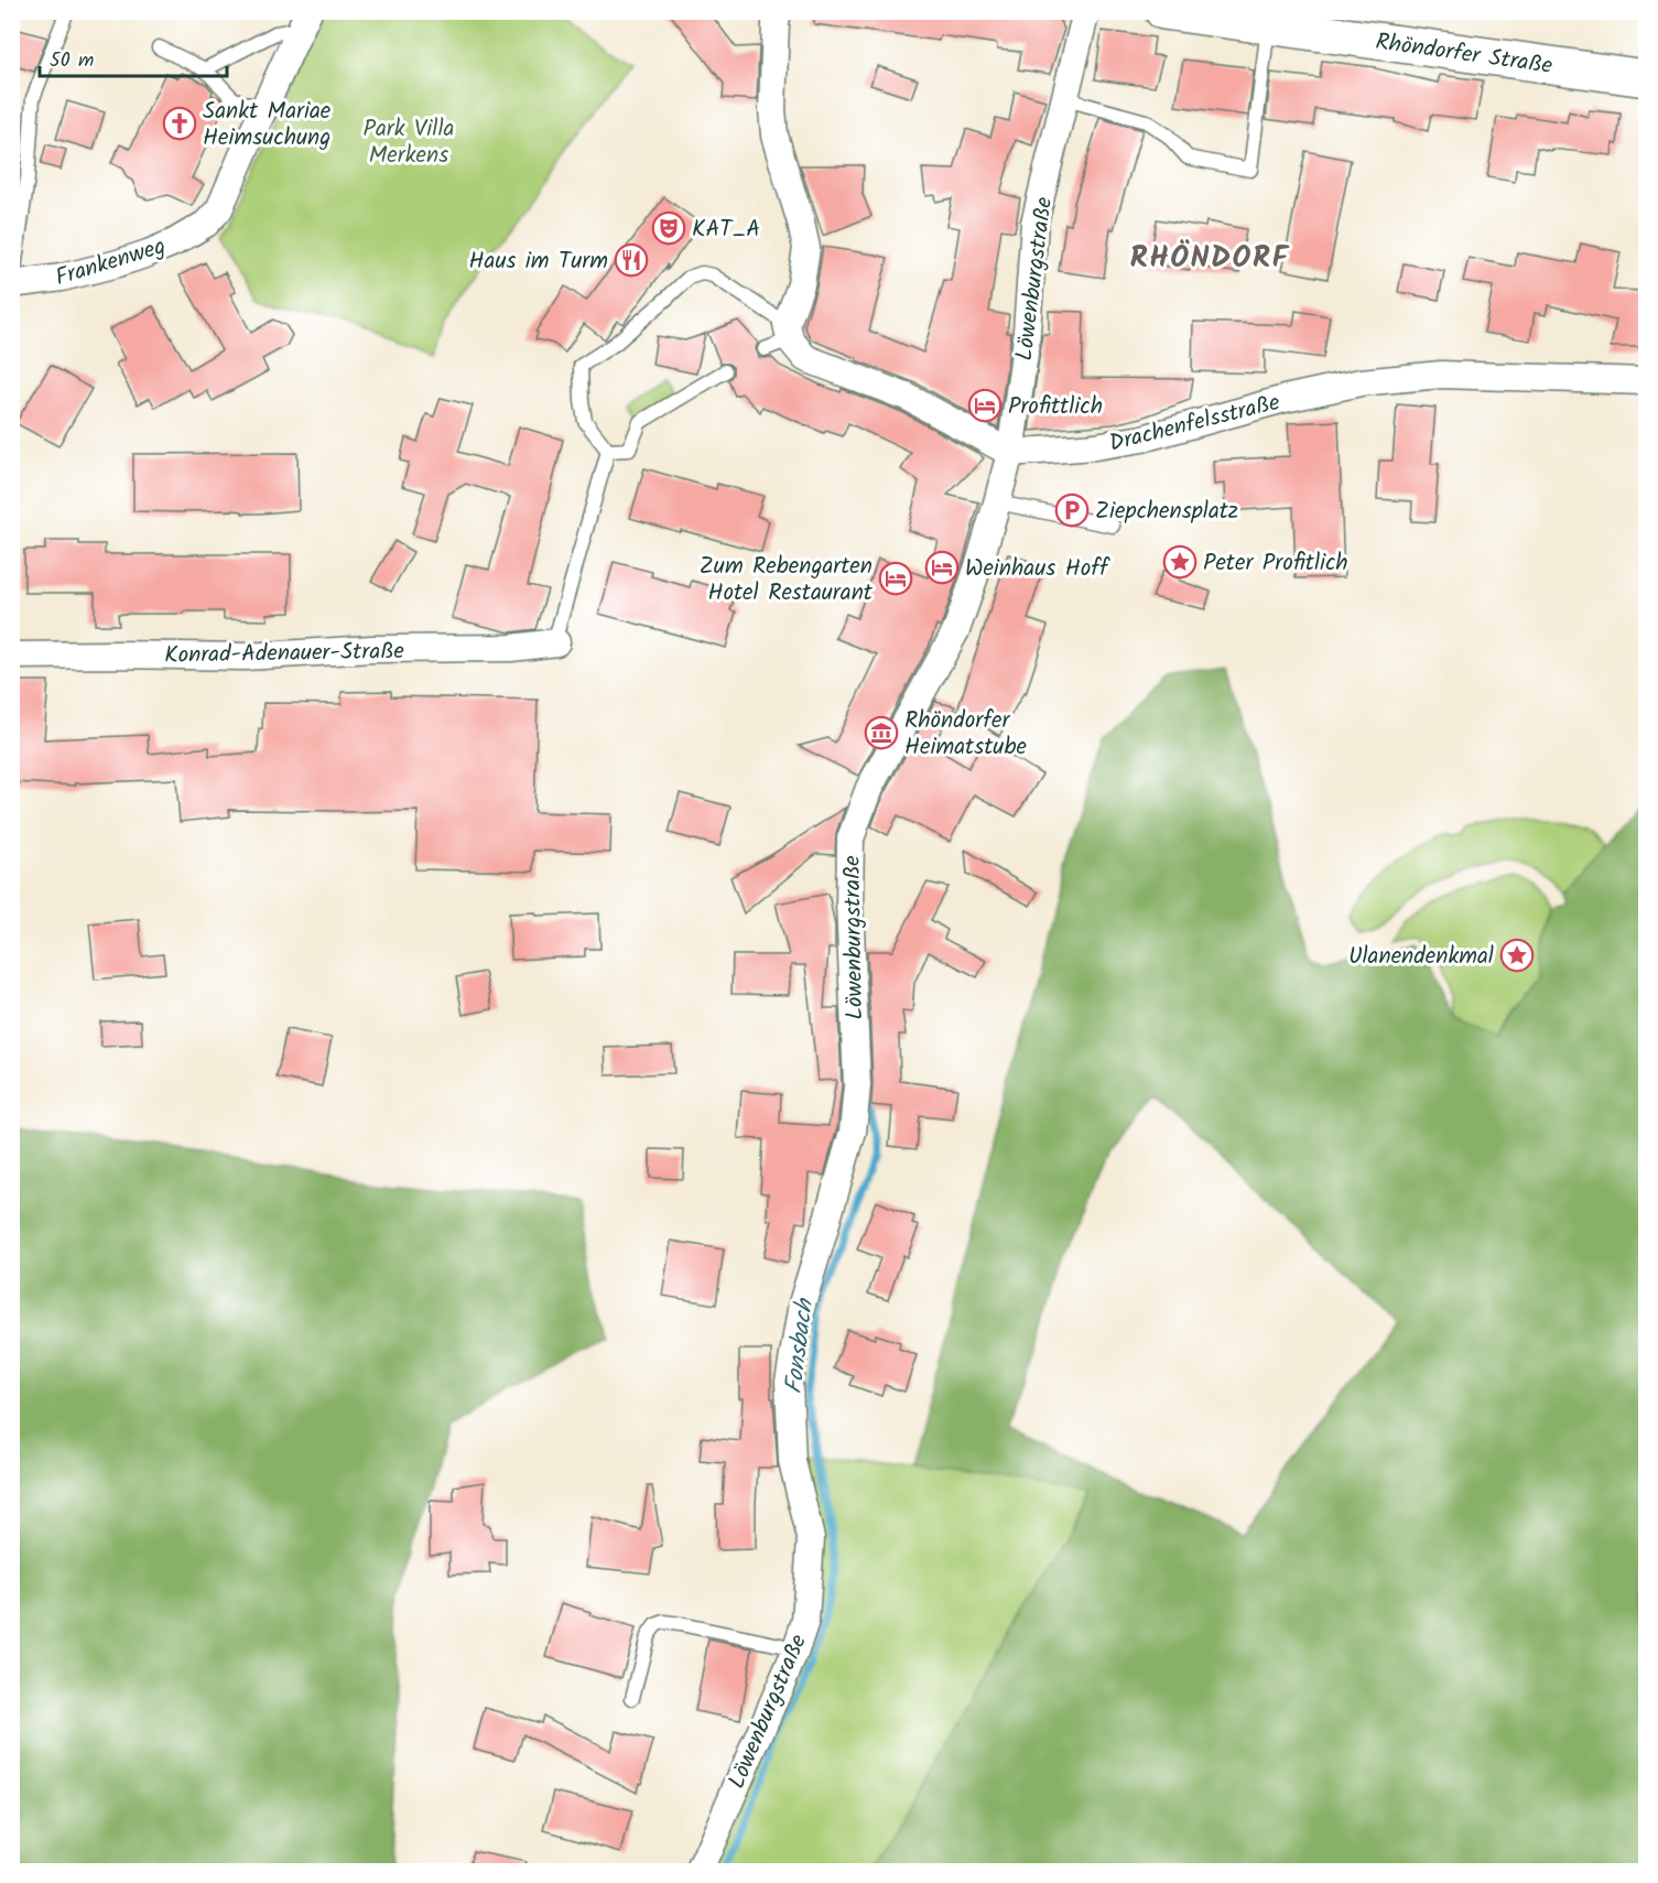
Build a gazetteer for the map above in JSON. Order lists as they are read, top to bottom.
{
  "streets": {
    "main road": ["Rhöndorfer Straße"],
    "street": [
      "Frankenweg",
      "Löwenburgstraße",
      "Drachenfelsstraße",
      "Konrad-Adenauer-Straße"
    ]
  },
  "crossings": [
    ["Löwenburgstraße", "Drachenfelsstraße"]
  ],
  "districts": ["RHÖNDORF"],
  "water": ["Fonsbach"],
  "parks": ["Park Villa Merkens"],
  "places": {
    "church": ["Sankt Mariae Heimsuchung"],
    "theatre": ["KAT_A"],
    "restaurant": ["Haus im Turm"],
    "hotel": ["Profittlich", "Weinhaus Hoff", "Zum Rebengarten Hotel Restaurant"],
    "parking": ["Ziepchensplatz"],
    "place": ["Peter Profitlich", "Ulanendenkmal"],
    "museum": ["Rhöndorfer Heimatstube"]
  },
  "scale_bar": "50 m"
}
